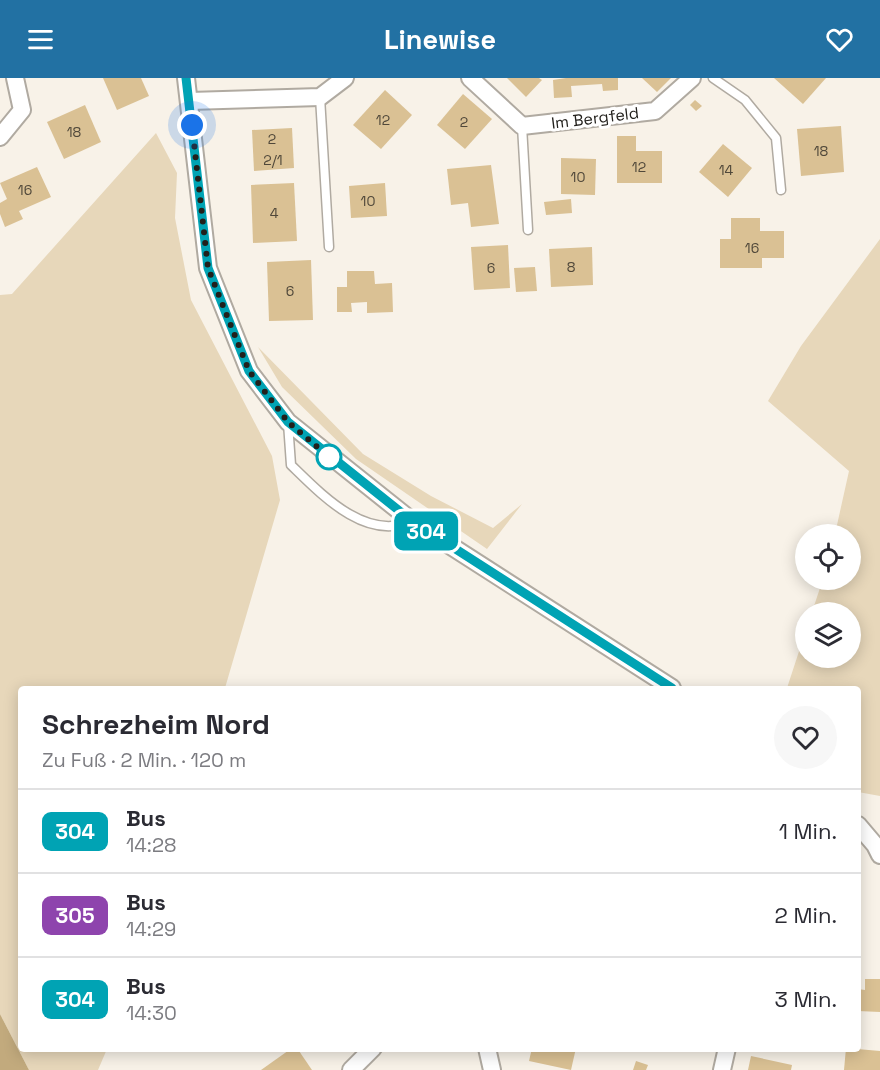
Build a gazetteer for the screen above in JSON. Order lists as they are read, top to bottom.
{
  "streets": {
    "street": ["Im Bergfeld"]
  },
  "lines": ["bus line 304"],
  "house_numbers": [
    "12",
    "2",
    "18",
    "2",
    "18",
    "2/1",
    "12",
    "14",
    "10",
    "16",
    "10",
    "4",
    "16",
    "8",
    "6",
    "6"
  ],
  "page": {
    "header": "Linewise",
    "on_map": "304",
    "heading": ["Schrezheim Nord", "Zu Fuß · 2 Min. · 120 m"],
    "list": [
      {
        "mark": "304",
        "name": "Bus",
        "note": "14:28",
        "value": "1 Min."
      },
      {
        "mark": "305",
        "name": "Bus",
        "note": "14:29",
        "value": "2 Min."
      },
      {
        "mark": "304",
        "name": "Bus",
        "note": "14:30",
        "value": "3 Min."
      }
    ]
  }
}
